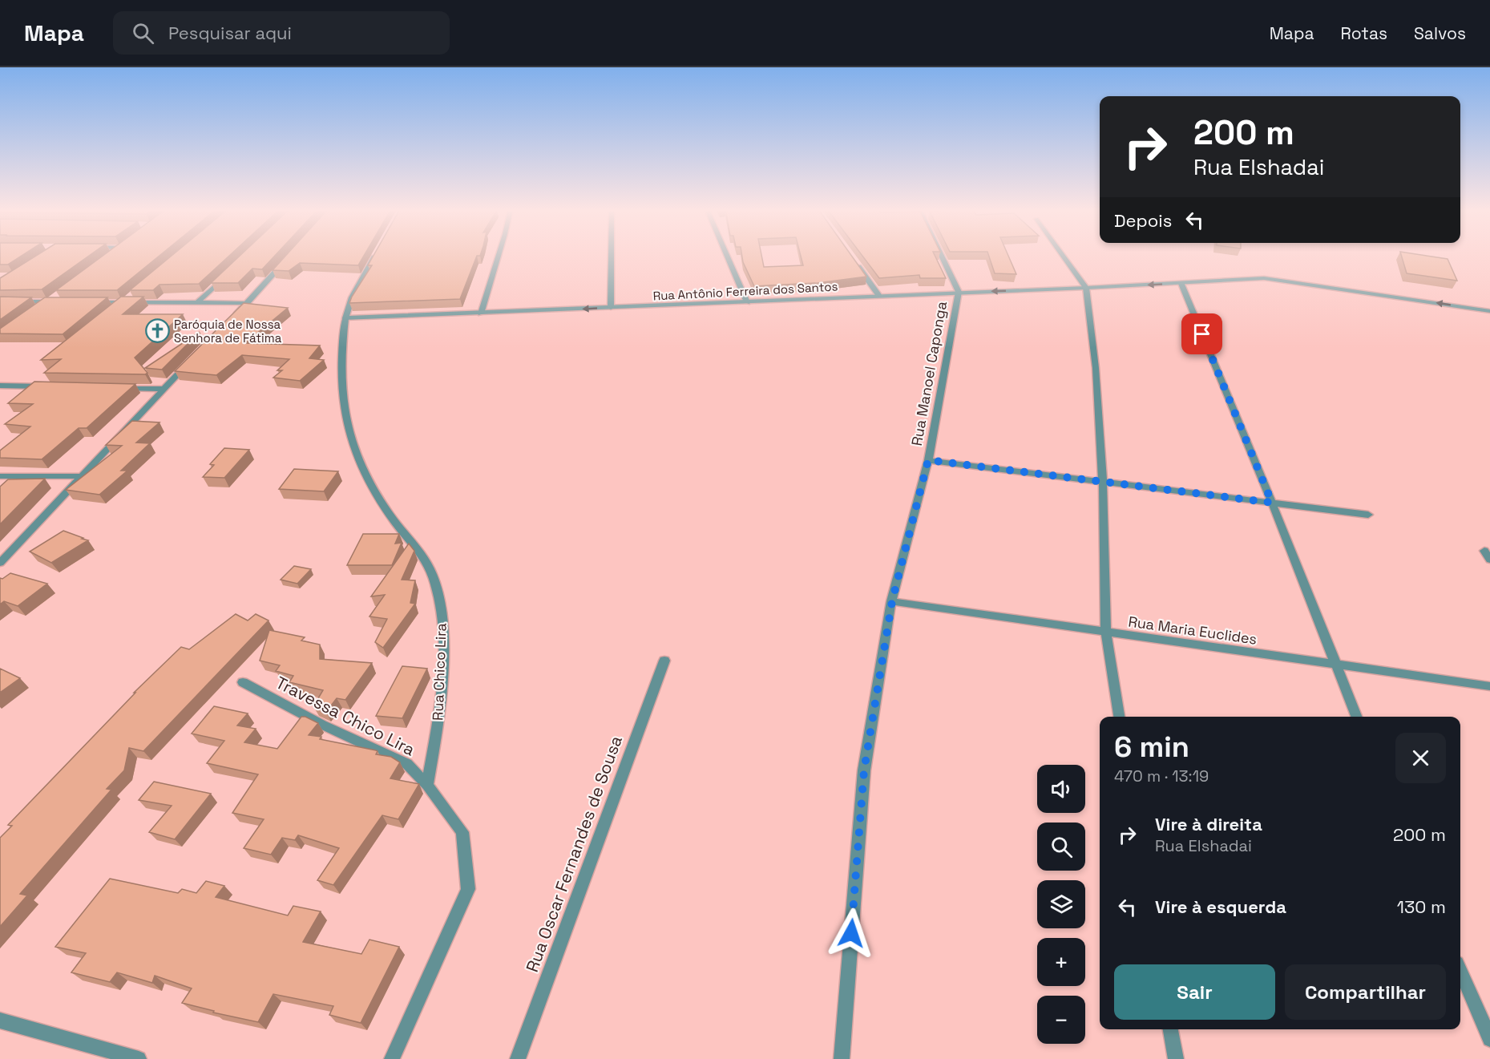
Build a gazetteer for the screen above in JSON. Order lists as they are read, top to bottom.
{
  "streets": {
    "street": [
      "Rua Antônio Ferreira dos Santos",
      "Rua Manoel Caponga",
      "Rua Maria Euclides",
      "Rua Chico Lira",
      "Travessa Chico Lira",
      "Rua Oscar Fernandes de Sousa"
    ]
  },
  "crossings": [
    ["Rua Antônio Ferreira dos Santos", "Rua Manoel Caponga"],
    ["Rua Antônio Ferreira dos Santos", "Rua Chico Lira"],
    ["Rua Manoel Caponga", "Rua Maria Euclides"],
    ["Rua Chico Lira", "Travessa Chico Lira"]
  ],
  "one_way": ["Rua Antônio Ferreira dos Santos"],
  "places": {
    "church": ["Paróquia de Nossa Senhora de Fátima"]
  },
  "page": {
    "header": "Mapa",
    "search": "Pesquisar aqui",
    "nav": ["Mapa", "Rotas", "Salvos"],
    "turn": ["200 m", "Rua Elshadai"],
    "then": "Depois",
    "heading": ["6 min", "470 m · 13:19"],
    "map_buttons": ["+", "−"],
    "list": [
      {
        "name": "Vire à direita",
        "note": "Rua Elshadai",
        "value": "200 m"
      },
      {
        "name": "Vire à esquerda",
        "value": "130 m"
      }
    ],
    "buttons": ["Sair", "Compartilhar"]
  }
}
